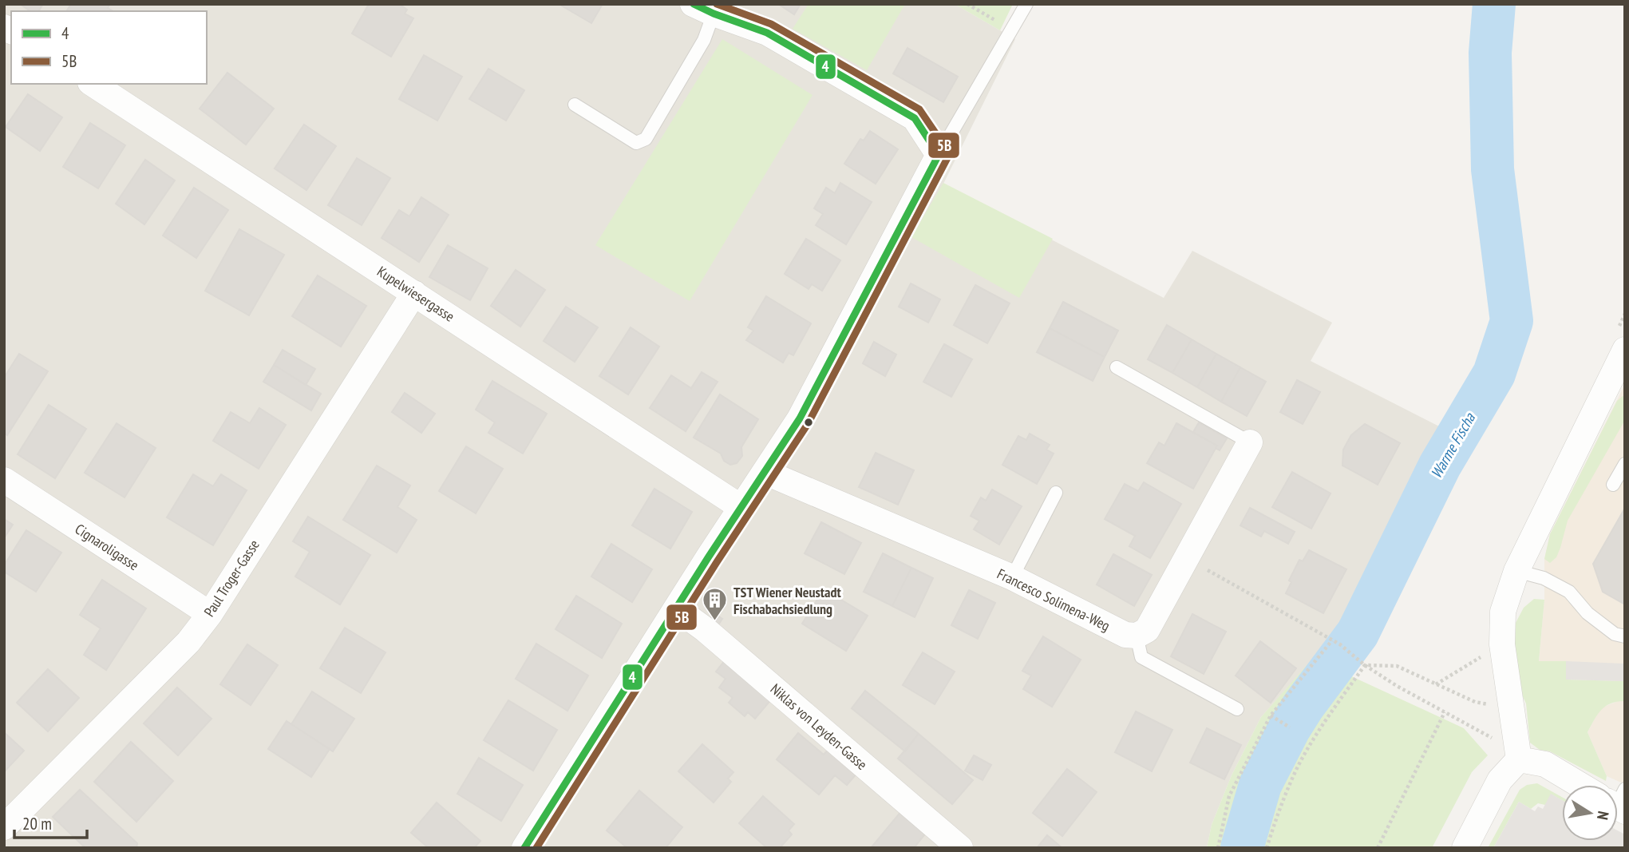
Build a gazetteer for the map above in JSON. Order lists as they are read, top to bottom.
{
  "streets": {
    "street": [
      "Kupelwiesergasse",
      "Cignaroligasse",
      "Paul Troger-Gasse",
      "Francesco Solimena-Weg",
      "Niklas von Leyden-Gasse"
    ]
  },
  "crossings": [
    ["Kupelwiesergasse", "Paul Troger-Gasse"],
    ["Cignaroligasse", "Paul Troger-Gasse"]
  ],
  "water": ["Warme Fischa"],
  "places": {
    "building": ["TST Wiener Neustadt Fischabachsiedlung"]
  },
  "lines": ["transit line 4", "transit line 5B"],
  "legend": ["4", "5B"],
  "scale_bar": "20 m",
  "north": "right"
}
